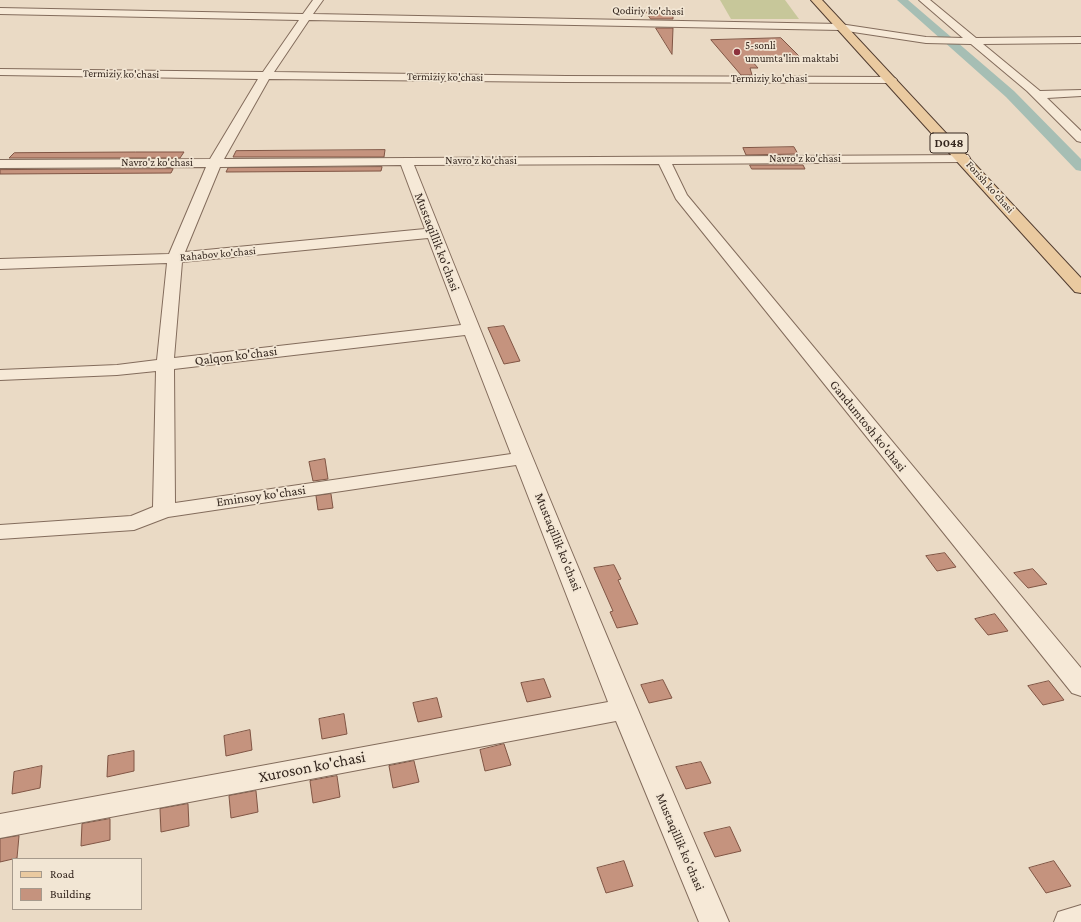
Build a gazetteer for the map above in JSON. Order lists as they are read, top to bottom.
{
  "streets": {
    "main road": ["D048", "Forish ko'chasi"],
    "street": [
      "Qodiriy ko'chasi",
      "Termiziy ko'chasi",
      "Navro'z ko'chasi",
      "Mustaqillik ko'chasi",
      "Rahabov ko'chasi",
      "Qalqon ko'chasi",
      "Gandumtosh ko'chasi",
      "Eminsoy ko'chasi",
      "Xuroson ko'chasi"
    ]
  },
  "crossings": [
    ["Qodiriy ko'chasi", "Forish ko'chasi"],
    ["Termiziy ko'chasi", "Forish ko'chasi"],
    ["Navro'z ko'chasi", "Forish ko'chasi"],
    ["Navro'z ko'chasi", "Mustaqillik ko'chasi"],
    ["Navro'z ko'chasi", "Gandumtosh ko'chasi"],
    ["Mustaqillik ko'chasi", "Rahabov ko'chasi"],
    ["Mustaqillik ko'chasi", "Qalqon ko'chasi"],
    ["Mustaqillik ko'chasi", "Eminsoy ko'chasi"],
    ["Mustaqillik ko'chasi", "Xuroson ko'chasi"]
  ],
  "places": ["5-sonli umumta'lim maktabi"],
  "legend": ["Road", "Building"]
}
